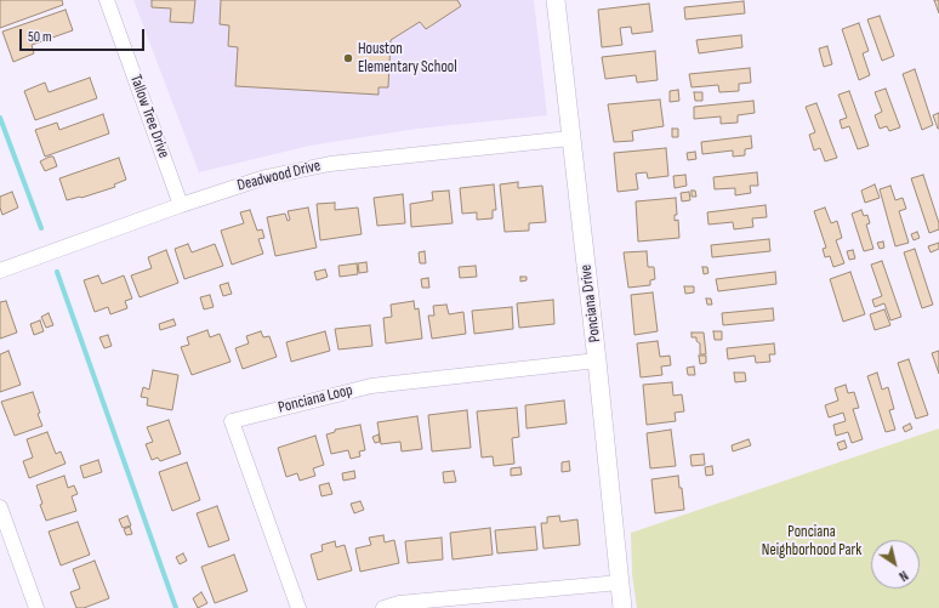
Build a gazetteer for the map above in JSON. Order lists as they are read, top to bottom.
{
  "streets": {
    "street": [
      "Tallow Tree Drive",
      "Deadwood Drive",
      "Ponciana Drive",
      "Ponciana Loop"
    ]
  },
  "crossings": [
    ["Tallow Tree Drive", "Deadwood Drive"],
    ["Deadwood Drive", "Ponciana Drive"],
    ["Ponciana Drive", "Ponciana Loop"]
  ],
  "parks": ["Ponciana Neighborhood Park"],
  "places": ["Houston Elementary School"],
  "scale_bar": "50 m",
  "north": "bottom right"
}
